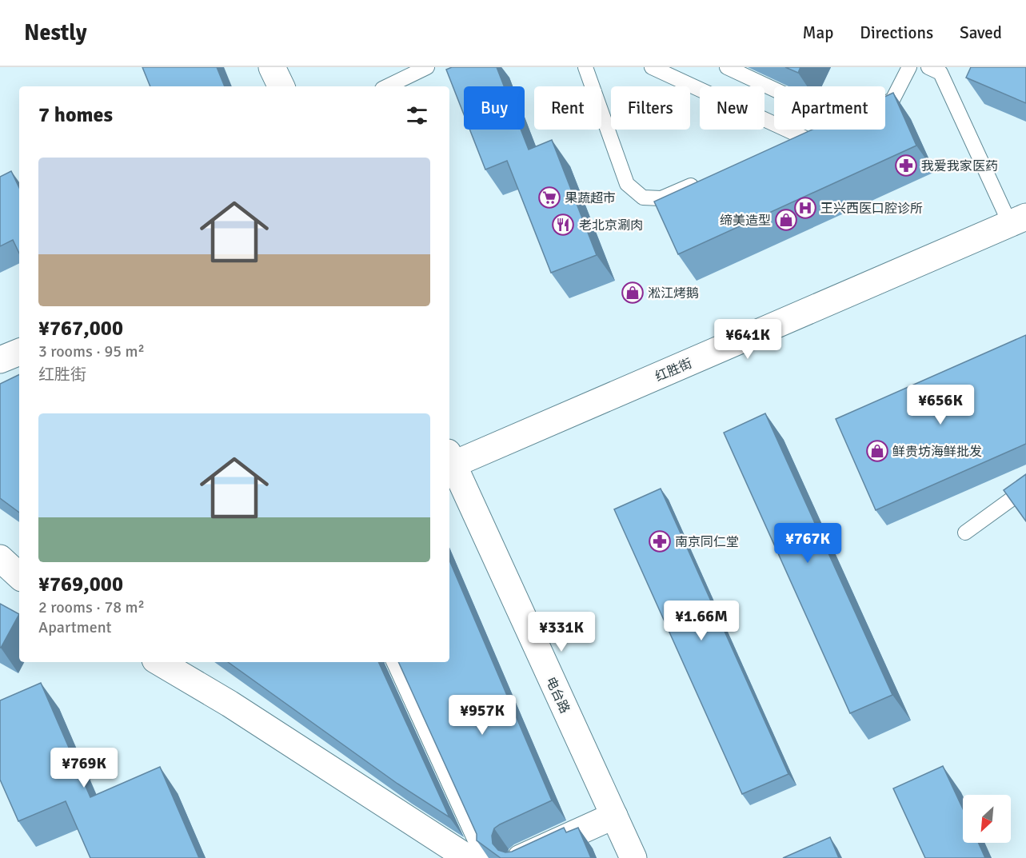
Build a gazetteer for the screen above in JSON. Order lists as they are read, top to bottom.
{
  "streets": {
    "street": ["红胜街", "电台路"]
  },
  "crossings": [
    ["红胜街", "电台路"]
  ],
  "places": {
    "pharmacy": ["我爱我家医药", "南京同仁堂"],
    "supermarket": ["果蔬超市"],
    "hospital": ["王兴西医口腔诊所"],
    "shop": ["缔美造型", "淞江烤鹅", "鲜贵坊海鲜批发"],
    "restaurant": ["老北京涮肉"]
  },
  "north": "bottom left",
  "page": {
    "header": "Nestly",
    "nav": ["Map", "Directions", "Saved"],
    "chip": [
      "Buy",
      "Rent",
      "Filters",
      "New",
      "Apartment"
    ],
    "heading": "7 homes",
    "list": [
      {
        "name": "¥767,000",
        "note": "3 rooms · 95 m² · 红胜街"
      },
      {
        "name": "¥769,000",
        "note": "2 rooms · 78 m² · Apartment"
      }
    ],
    "price": [
      "¥641K",
      "¥656K",
      "¥767K",
      "¥1.66M",
      "¥331K",
      "¥957K",
      "¥769K"
    ]
  }
}
